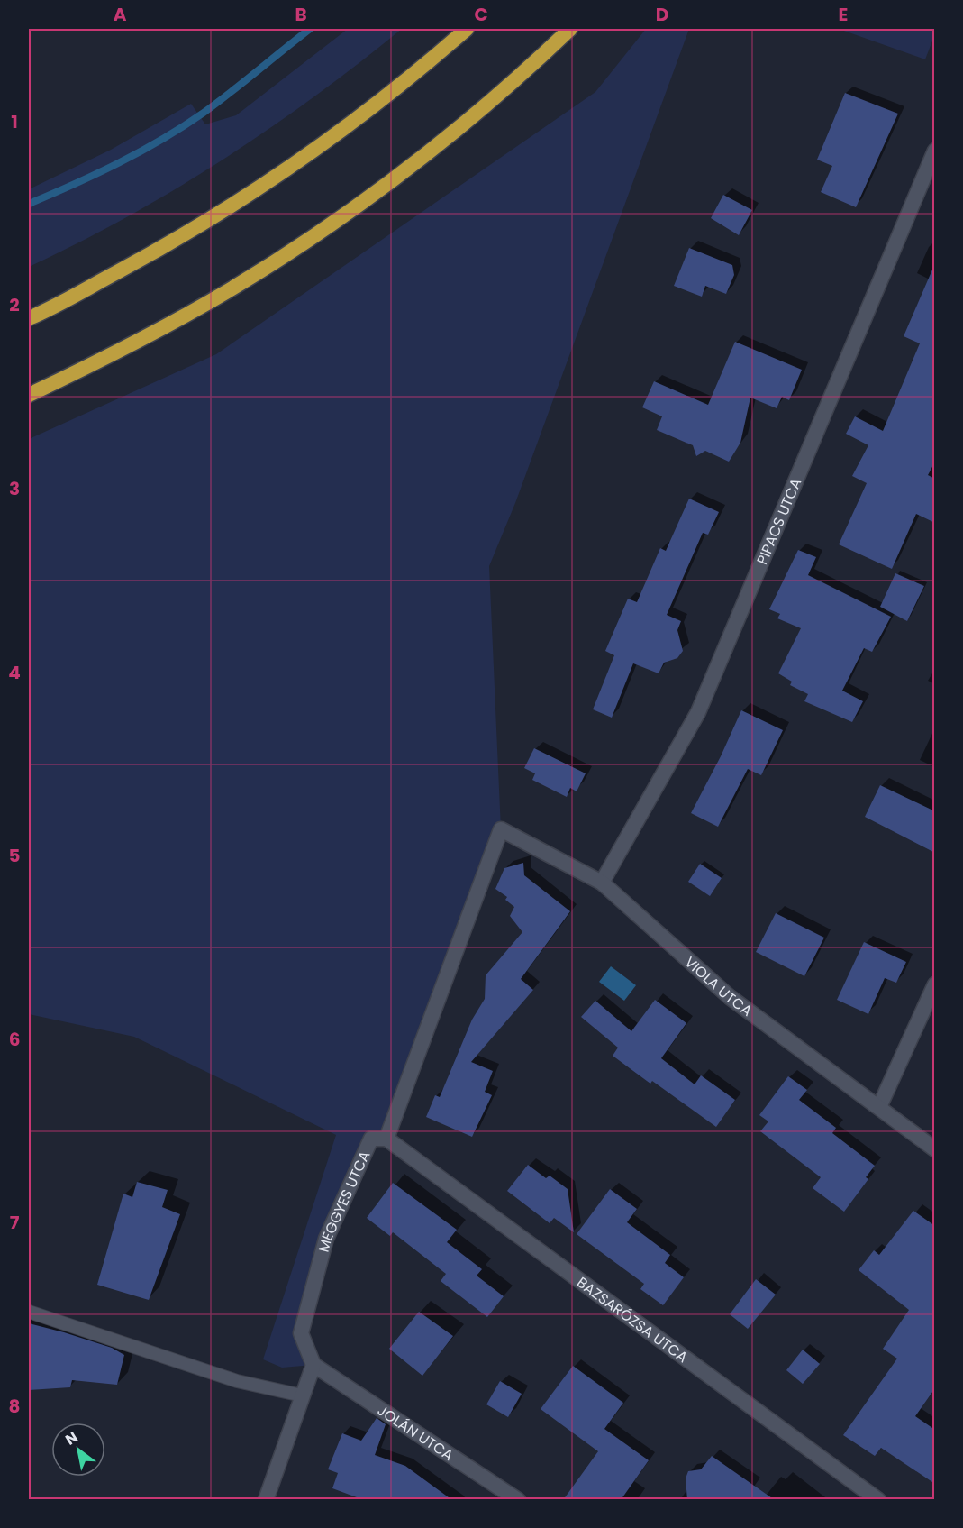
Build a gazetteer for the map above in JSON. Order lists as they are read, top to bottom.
{
  "streets": {
    "street": [
      "PIPACS UTCA",
      "VIOLA UTCA",
      "MEGGYES UTCA",
      "BAZSARÓZSA UTCA",
      "JOLÁN UTCA"
    ]
  },
  "crossings": [
    ["PIPACS UTCA", "VIOLA UTCA"],
    ["VIOLA UTCA", "MEGGYES UTCA"],
    ["MEGGYES UTCA", "BAZSARÓZSA UTCA"],
    ["MEGGYES UTCA", "JOLÁN UTCA"]
  ],
  "north": "top left",
  "grid": {
    "columns": [
      "A",
      "B",
      "C",
      "D",
      "E"
    ],
    "rows": [
      "1",
      "2",
      "3",
      "4",
      "5",
      "6",
      "7",
      "8"
    ]
  }
}
